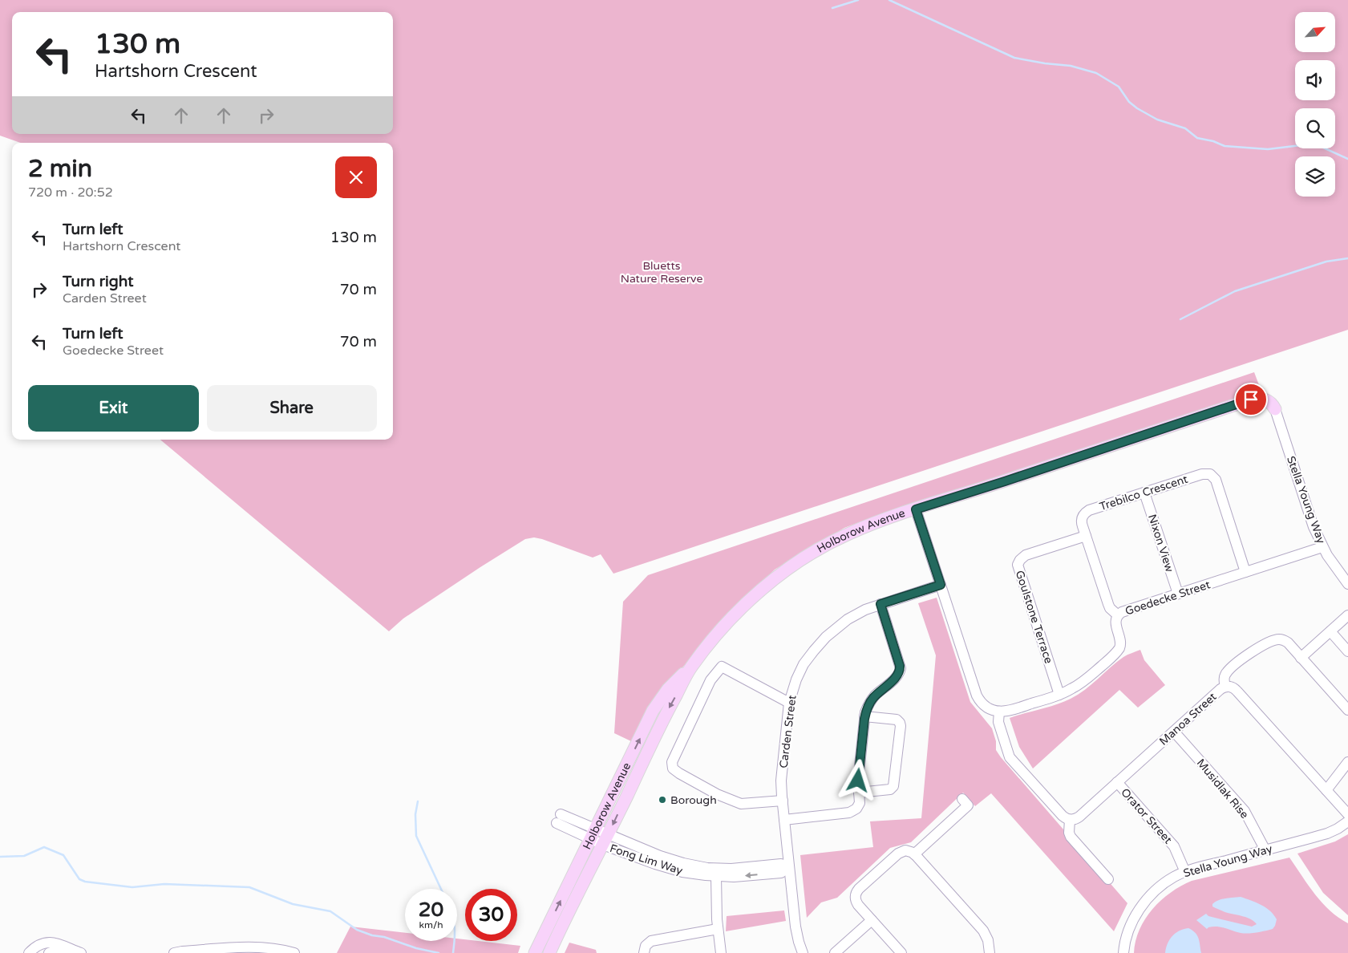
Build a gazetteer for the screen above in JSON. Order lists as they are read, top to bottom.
{
  "streets": {
    "main road": ["Holborow Avenue"],
    "street": [
      "Trebilco Crescent",
      "Stella Young Way",
      "Nixon View",
      "Goedecke Street",
      "Goulstone Terrace",
      "Manoa Street",
      "Carden Street",
      "Musidlak Rise",
      "Orator Street",
      "Fong Lim Way"
    ]
  },
  "crossings": [
    ["Trebilco Crescent", "Nixon View"],
    ["Trebilco Crescent", "Goedecke Street"],
    ["Trebilco Crescent", "Goulstone Terrace"],
    ["Stella Young Way", "Holborow Avenue"],
    ["Stella Young Way", "Goedecke Street"],
    ["Stella Young Way", "Musidlak Rise"],
    ["Stella Young Way", "Orator Street"],
    ["Holborow Avenue", "Fong Lim Way"],
    ["Nixon View", "Goedecke Street"],
    ["Goedecke Street", "Goulstone Terrace"],
    ["Manoa Street", "Musidlak Rise"],
    ["Manoa Street", "Orator Street"]
  ],
  "parks": ["Bluetts Nature Reserve"],
  "places": ["Borough"],
  "north": "top right",
  "page": {
    "turn": ["130 m", "Hartshorn Crescent"],
    "heading": ["2 min", "720 m · 20:52"],
    "list": [
      {
        "name": "Turn left",
        "note": "Hartshorn Crescent",
        "value": "130 m"
      },
      {
        "name": "Turn right",
        "note": "Carden Street",
        "value": "70 m"
      },
      {
        "name": "Turn left",
        "note": "Goedecke Street",
        "value": "70 m"
      }
    ],
    "buttons": ["Exit", "Share"],
    "speed": "20 km/h",
    "limit": "30"
  }
}
